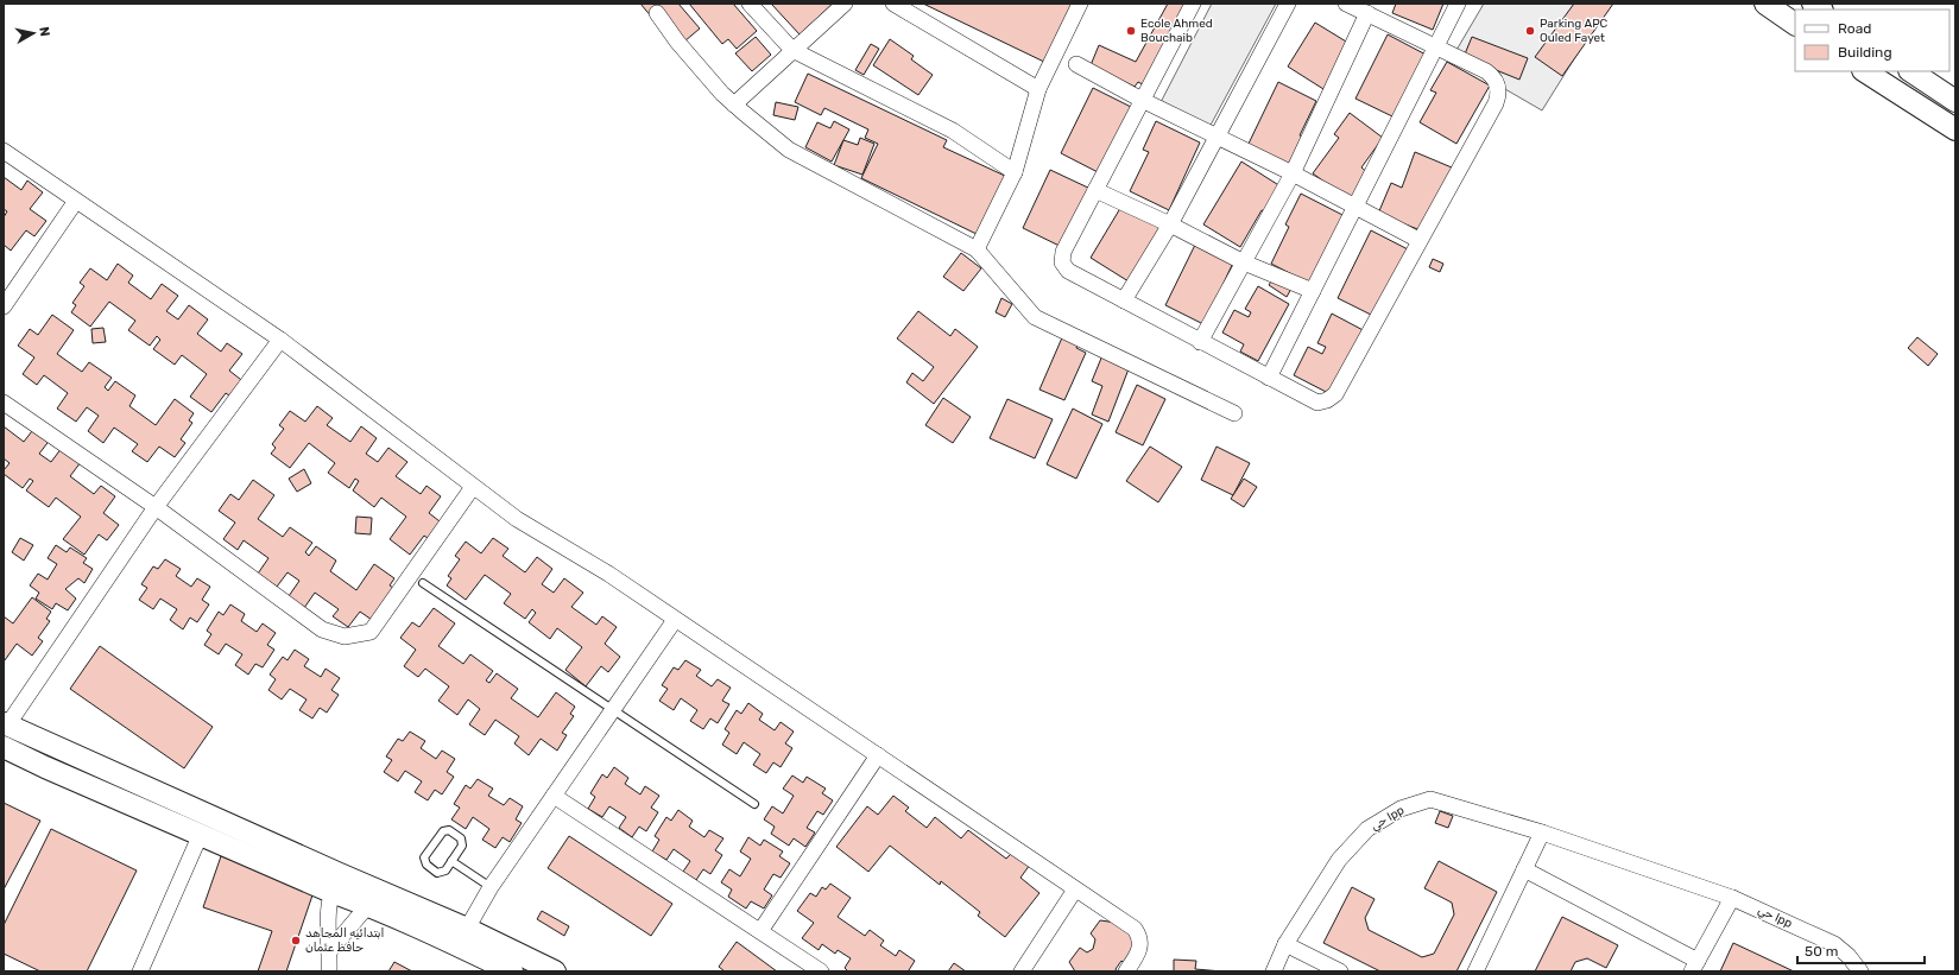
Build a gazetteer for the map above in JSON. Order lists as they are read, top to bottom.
{
  "streets": {
    "street": ["حي lpp"]
  },
  "places": ["Ecole Ahmed Bouchaib", "Parking APC Ouled Fayet", "ابتدائيه المجاهد حافظ عثمان"],
  "legend": ["Road", "Building"],
  "scale_bar": "50 m",
  "north": "right"
}
